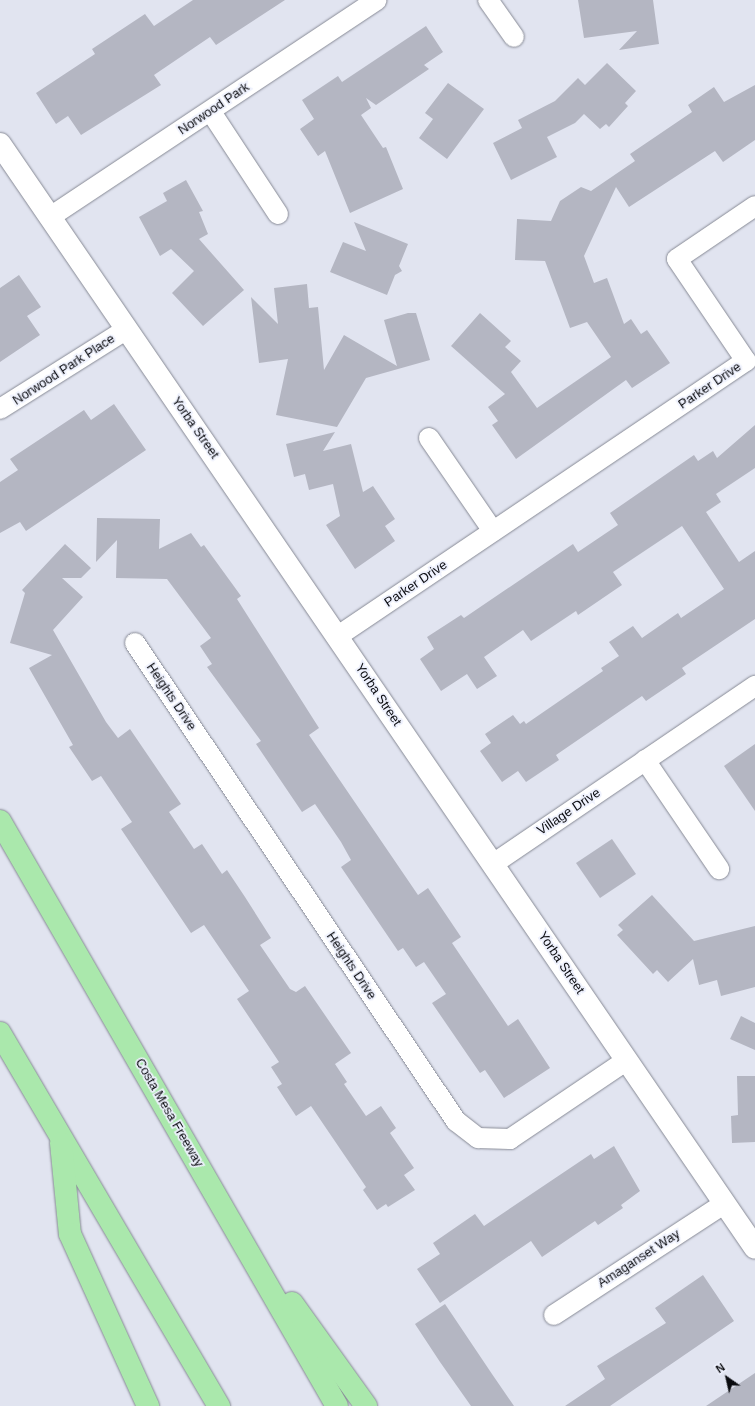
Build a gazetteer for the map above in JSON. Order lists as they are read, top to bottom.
{
  "streets": {
    "highway": ["Costa Mesa Freeway"],
    "main road": ["Yorba Street"],
    "street": [
      "Norwood Park",
      "Norwood Park Place",
      "Parker Drive",
      "Heights Drive",
      "Village Drive",
      "Amaganset Way"
    ]
  },
  "crossings": [
    ["Norwood Park", "Yorba Street"],
    ["Norwood Park Place", "Yorba Street"],
    ["Parker Drive", "Yorba Street"],
    ["Yorba Street", "Heights Drive"],
    ["Yorba Street", "Village Drive"],
    ["Yorba Street", "Amaganset Way"]
  ],
  "north": "top left"
}
